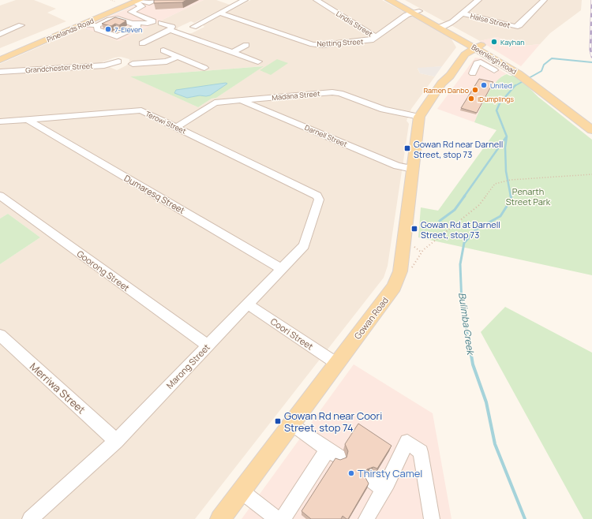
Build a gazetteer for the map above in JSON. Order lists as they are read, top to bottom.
{
  "streets": {
    "main road": ["Pinelands Road", "Beenleigh Road", "Gowan Road"],
    "street": [
      "Halse Street",
      "Lindis Street",
      "Netting Street",
      "Grandchester Street",
      "Madana Street",
      "Terowi Street",
      "Darnell Street",
      "Dumaresq Street",
      "Goorong Street",
      "Coori Street",
      "Marong Street",
      "Merriwa Street"
    ]
  },
  "crossings": [
    ["Lindis Street", "Netting Street"],
    ["Netting Street", "Beenleigh Road"],
    ["Beenleigh Road", "Gowan Road"],
    ["Madana Street", "Terowi Street"],
    ["Madana Street", "Darnell Street"],
    ["Madana Street", "Gowan Road"],
    ["Terowi Street", "Dumaresq Street"],
    ["Terowi Street", "Marong Street"],
    ["Darnell Street", "Gowan Road"],
    ["Dumaresq Street", "Marong Street"],
    ["Goorong Street", "Marong Street"],
    ["Gowan Road", "Coori Street"],
    ["Coori Street", "Marong Street"],
    ["Marong Street", "Merriwa Street"]
  ],
  "water": ["Bulimba Creek"],
  "parks": ["Penarth Street Park"],
  "places": {
    "other": [
      "7-Eleven",
      "Kayhan",
      "United",
      "Ramen Danbo",
      "iDumplings",
      "Thirsty Camel"
    ],
    "transit": ["Gowan Rd near Darnell Street, stop 73", "Gowan Rd at Darnell Street, stop 73", "Gowan Rd near Coori Street, stop 74"]
  }
}
